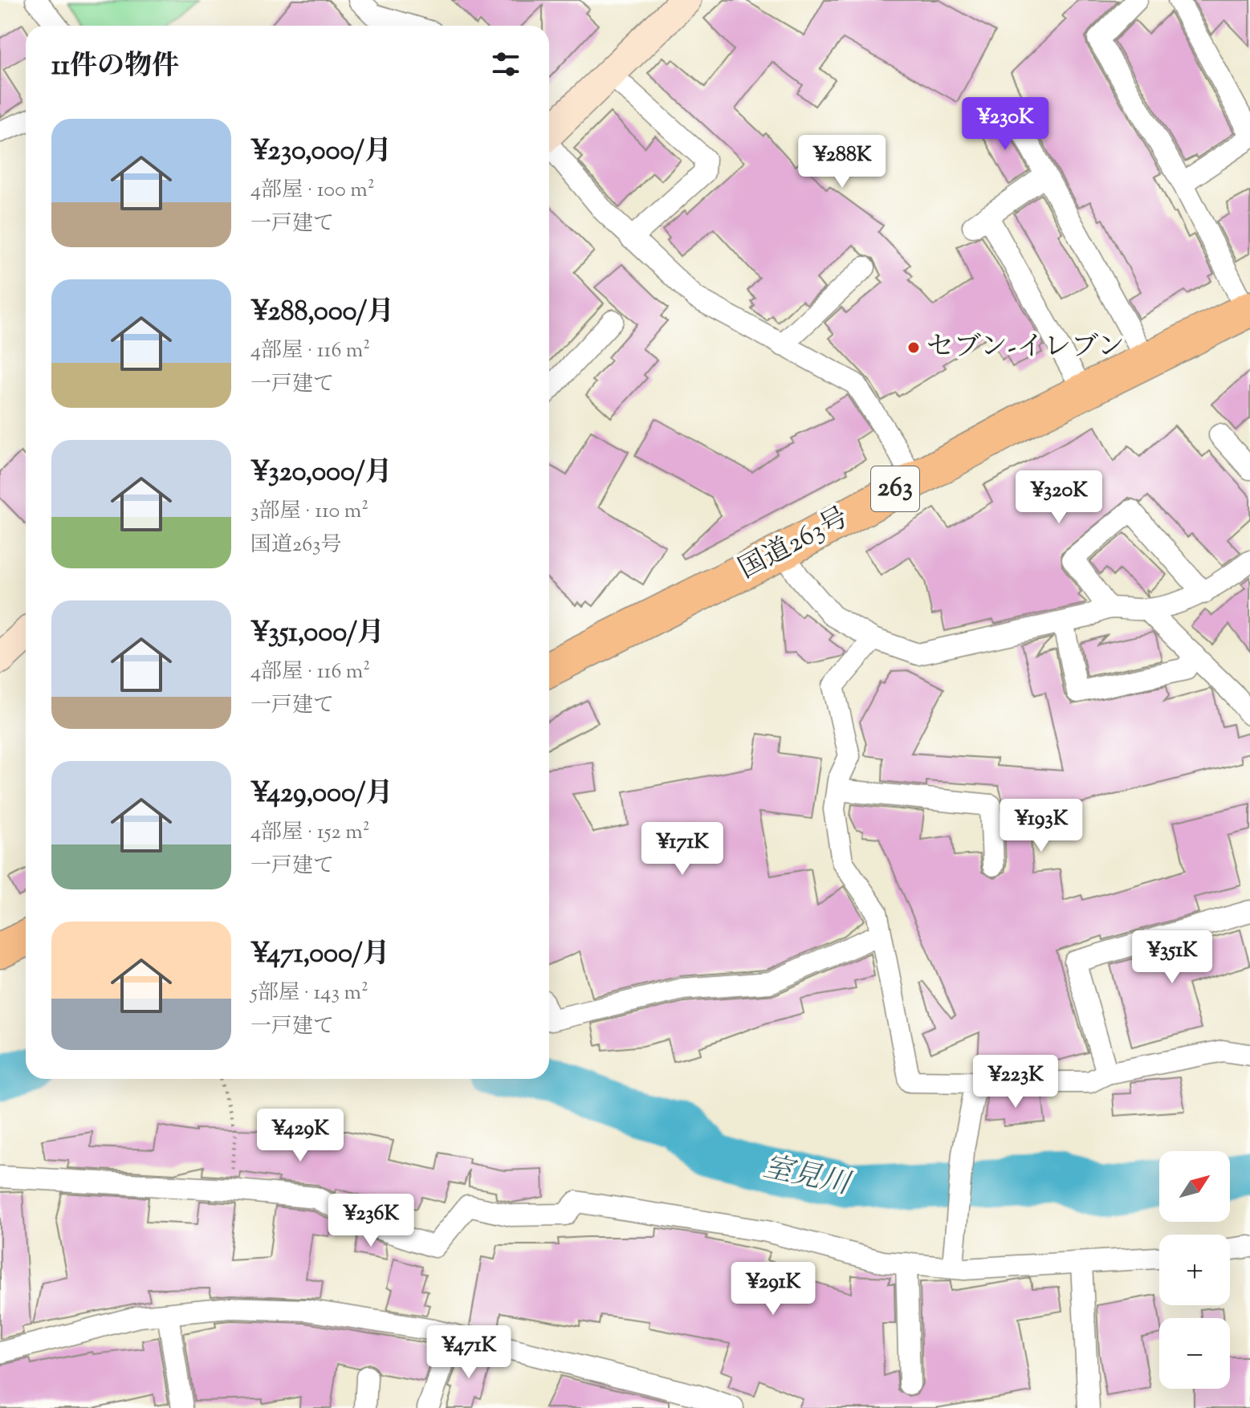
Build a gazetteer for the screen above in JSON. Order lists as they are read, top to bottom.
{
  "streets": {
    "highway": ["263", "国道263号"]
  },
  "water": ["室見川"],
  "places": ["セブン-イレブン"],
  "north": "top right",
  "page": {
    "heading": "11件の物件",
    "price": [
      "¥230K",
      "¥288K",
      "¥320K",
      "¥193K",
      "¥171K",
      "¥351K",
      "¥223K",
      "¥429K",
      "¥236K",
      "¥291K",
      "¥471K"
    ],
    "list": [
      {
        "name": "¥230,000/月",
        "note": "4部屋 · 100 m² · 一戸建て"
      },
      {
        "name": "¥288,000/月",
        "note": "4部屋 · 116 m² · 一戸建て"
      },
      {
        "name": "¥320,000/月",
        "note": "3部屋 · 110 m² · 国道263号"
      },
      {
        "name": "¥351,000/月",
        "note": "4部屋 · 116 m² · 一戸建て"
      },
      {
        "name": "¥429,000/月",
        "note": "4部屋 · 152 m² · 一戸建て"
      },
      {
        "name": "¥471,000/月",
        "note": "5部屋 · 143 m² · 一戸建て"
      }
    ],
    "map_buttons": ["+", "−"]
  }
}
